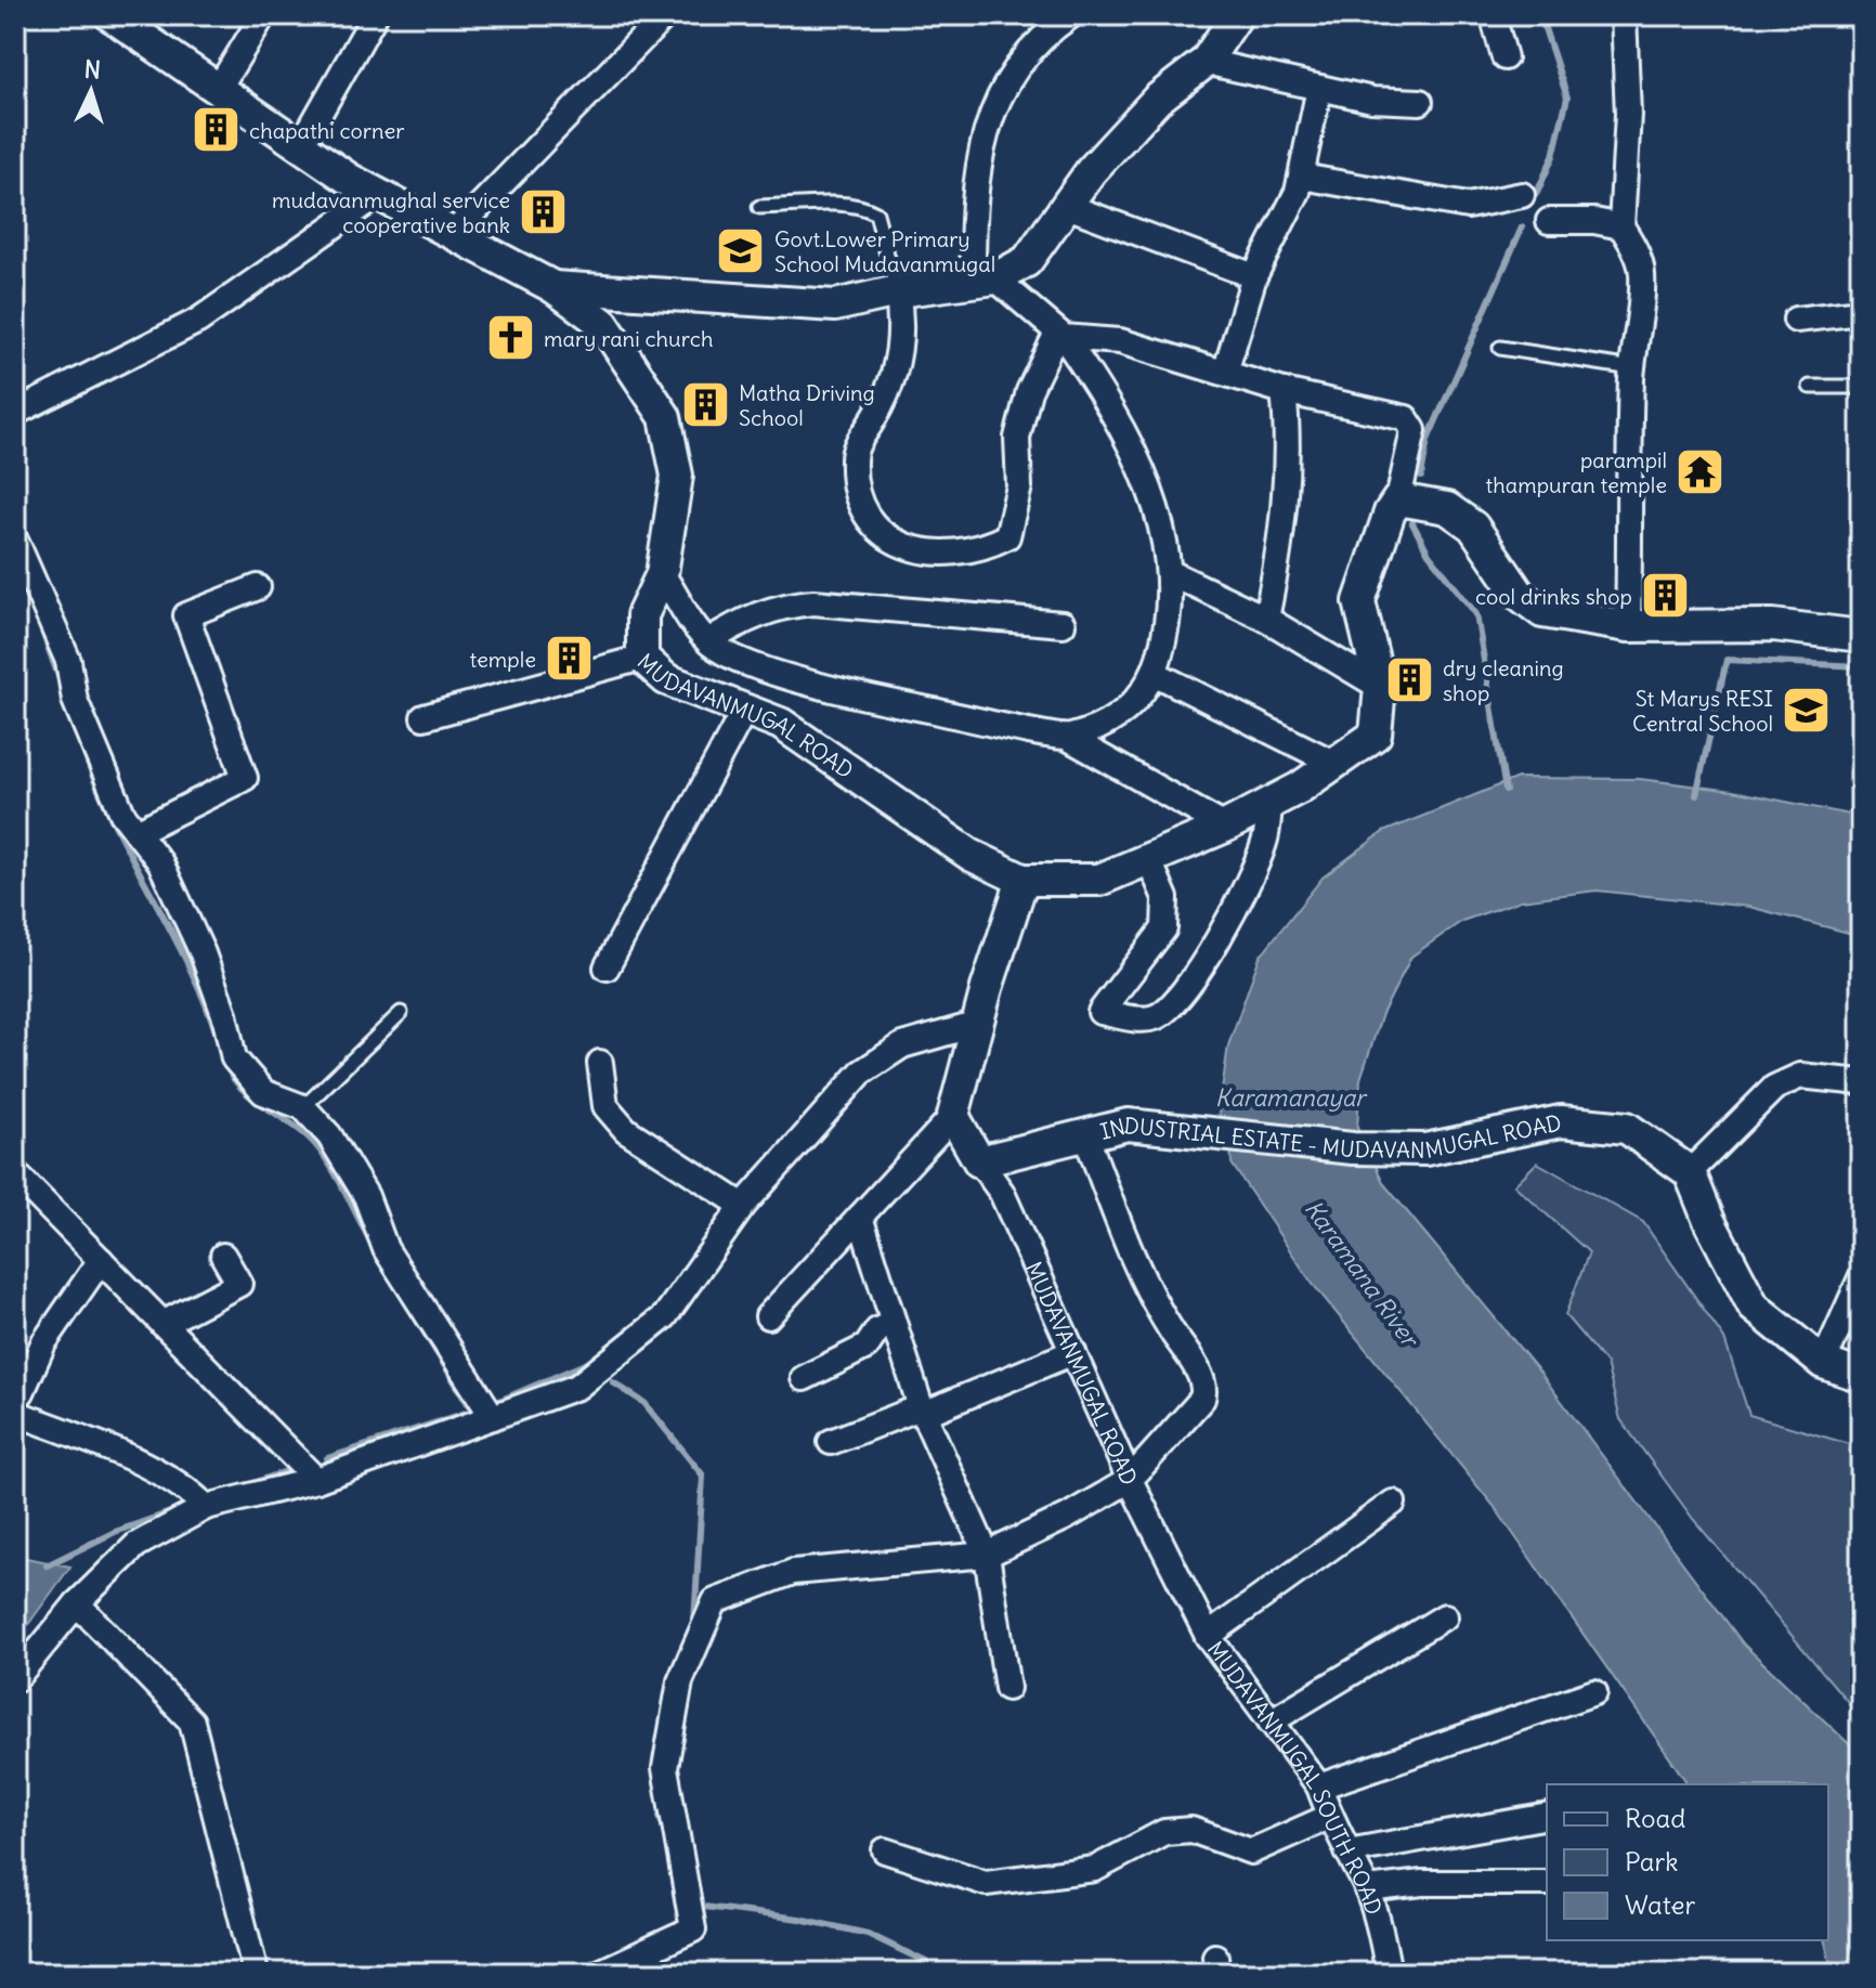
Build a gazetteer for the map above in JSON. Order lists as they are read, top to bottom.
{
  "streets": {
    "street": ["MUDAVANMUGAL ROAD", "INDUSTRIAL ESTATE - MUDAVANMUGAL ROAD", "MUDAVANMUGAL SOUTH ROAD"]
  },
  "crossings": [
    ["MUDAVANMUGAL ROAD", "INDUSTRIAL ESTATE - MUDAVANMUGAL ROAD"],
    ["MUDAVANMUGAL ROAD", "MUDAVANMUGAL SOUTH ROAD"]
  ],
  "water": ["Karamanayar", "Karamana River"],
  "places": {
    "building": [
      "chapathi corner",
      "mudavanmughal service cooperative bank",
      "Matha Driving School",
      "cool drinks shop",
      "temple",
      "dry cleaning shop"
    ],
    "school or university": ["Govt.Lower Primary School Mudavanmugal", "St Marys RESI Central School"],
    "church": ["mary rani church"],
    "temple": ["parampil thampuran temple"]
  },
  "legend": ["Road", "Park", "Water"],
  "north": "top"
}
